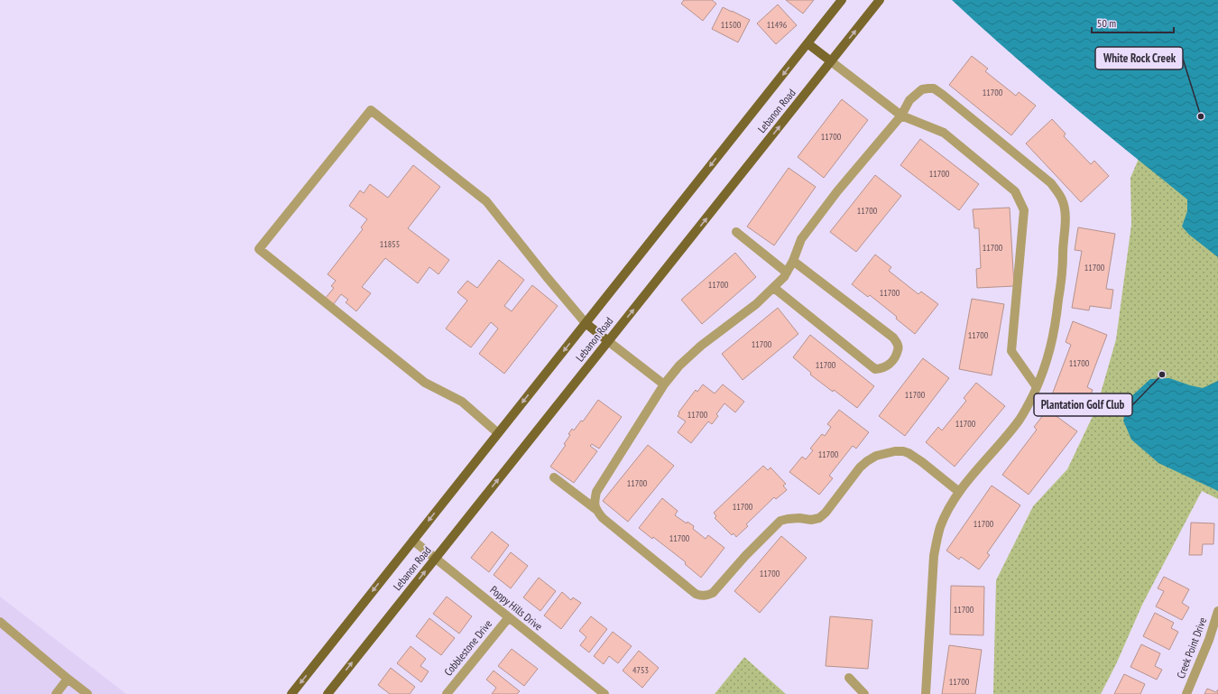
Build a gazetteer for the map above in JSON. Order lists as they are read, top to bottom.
{
  "streets": {
    "main road": ["Lebanon Road"],
    "street": ["Poppy Hills Drive", "Cobblestone Drive", "Creek Point Drive"]
  },
  "crossings": [
    ["Lebanon Road", "Poppy Hills Drive"],
    ["Poppy Hills Drive", "Cobblestone Drive"]
  ],
  "places": ["White Rock Creek", "Plantation Golf Club"],
  "house_numbers": [
    "11500",
    "11496",
    "11700",
    "11700",
    "11700",
    "11700",
    "11855",
    "11700",
    "11700",
    "11700",
    "11700",
    "11700",
    "11700",
    "11700",
    "11700",
    "11700",
    "11700",
    "11700",
    "11700",
    "11700",
    "11700",
    "11700",
    "11700",
    "11700",
    "11700",
    "4753",
    "11700"
  ],
  "scale_bar": "50 m"
}
